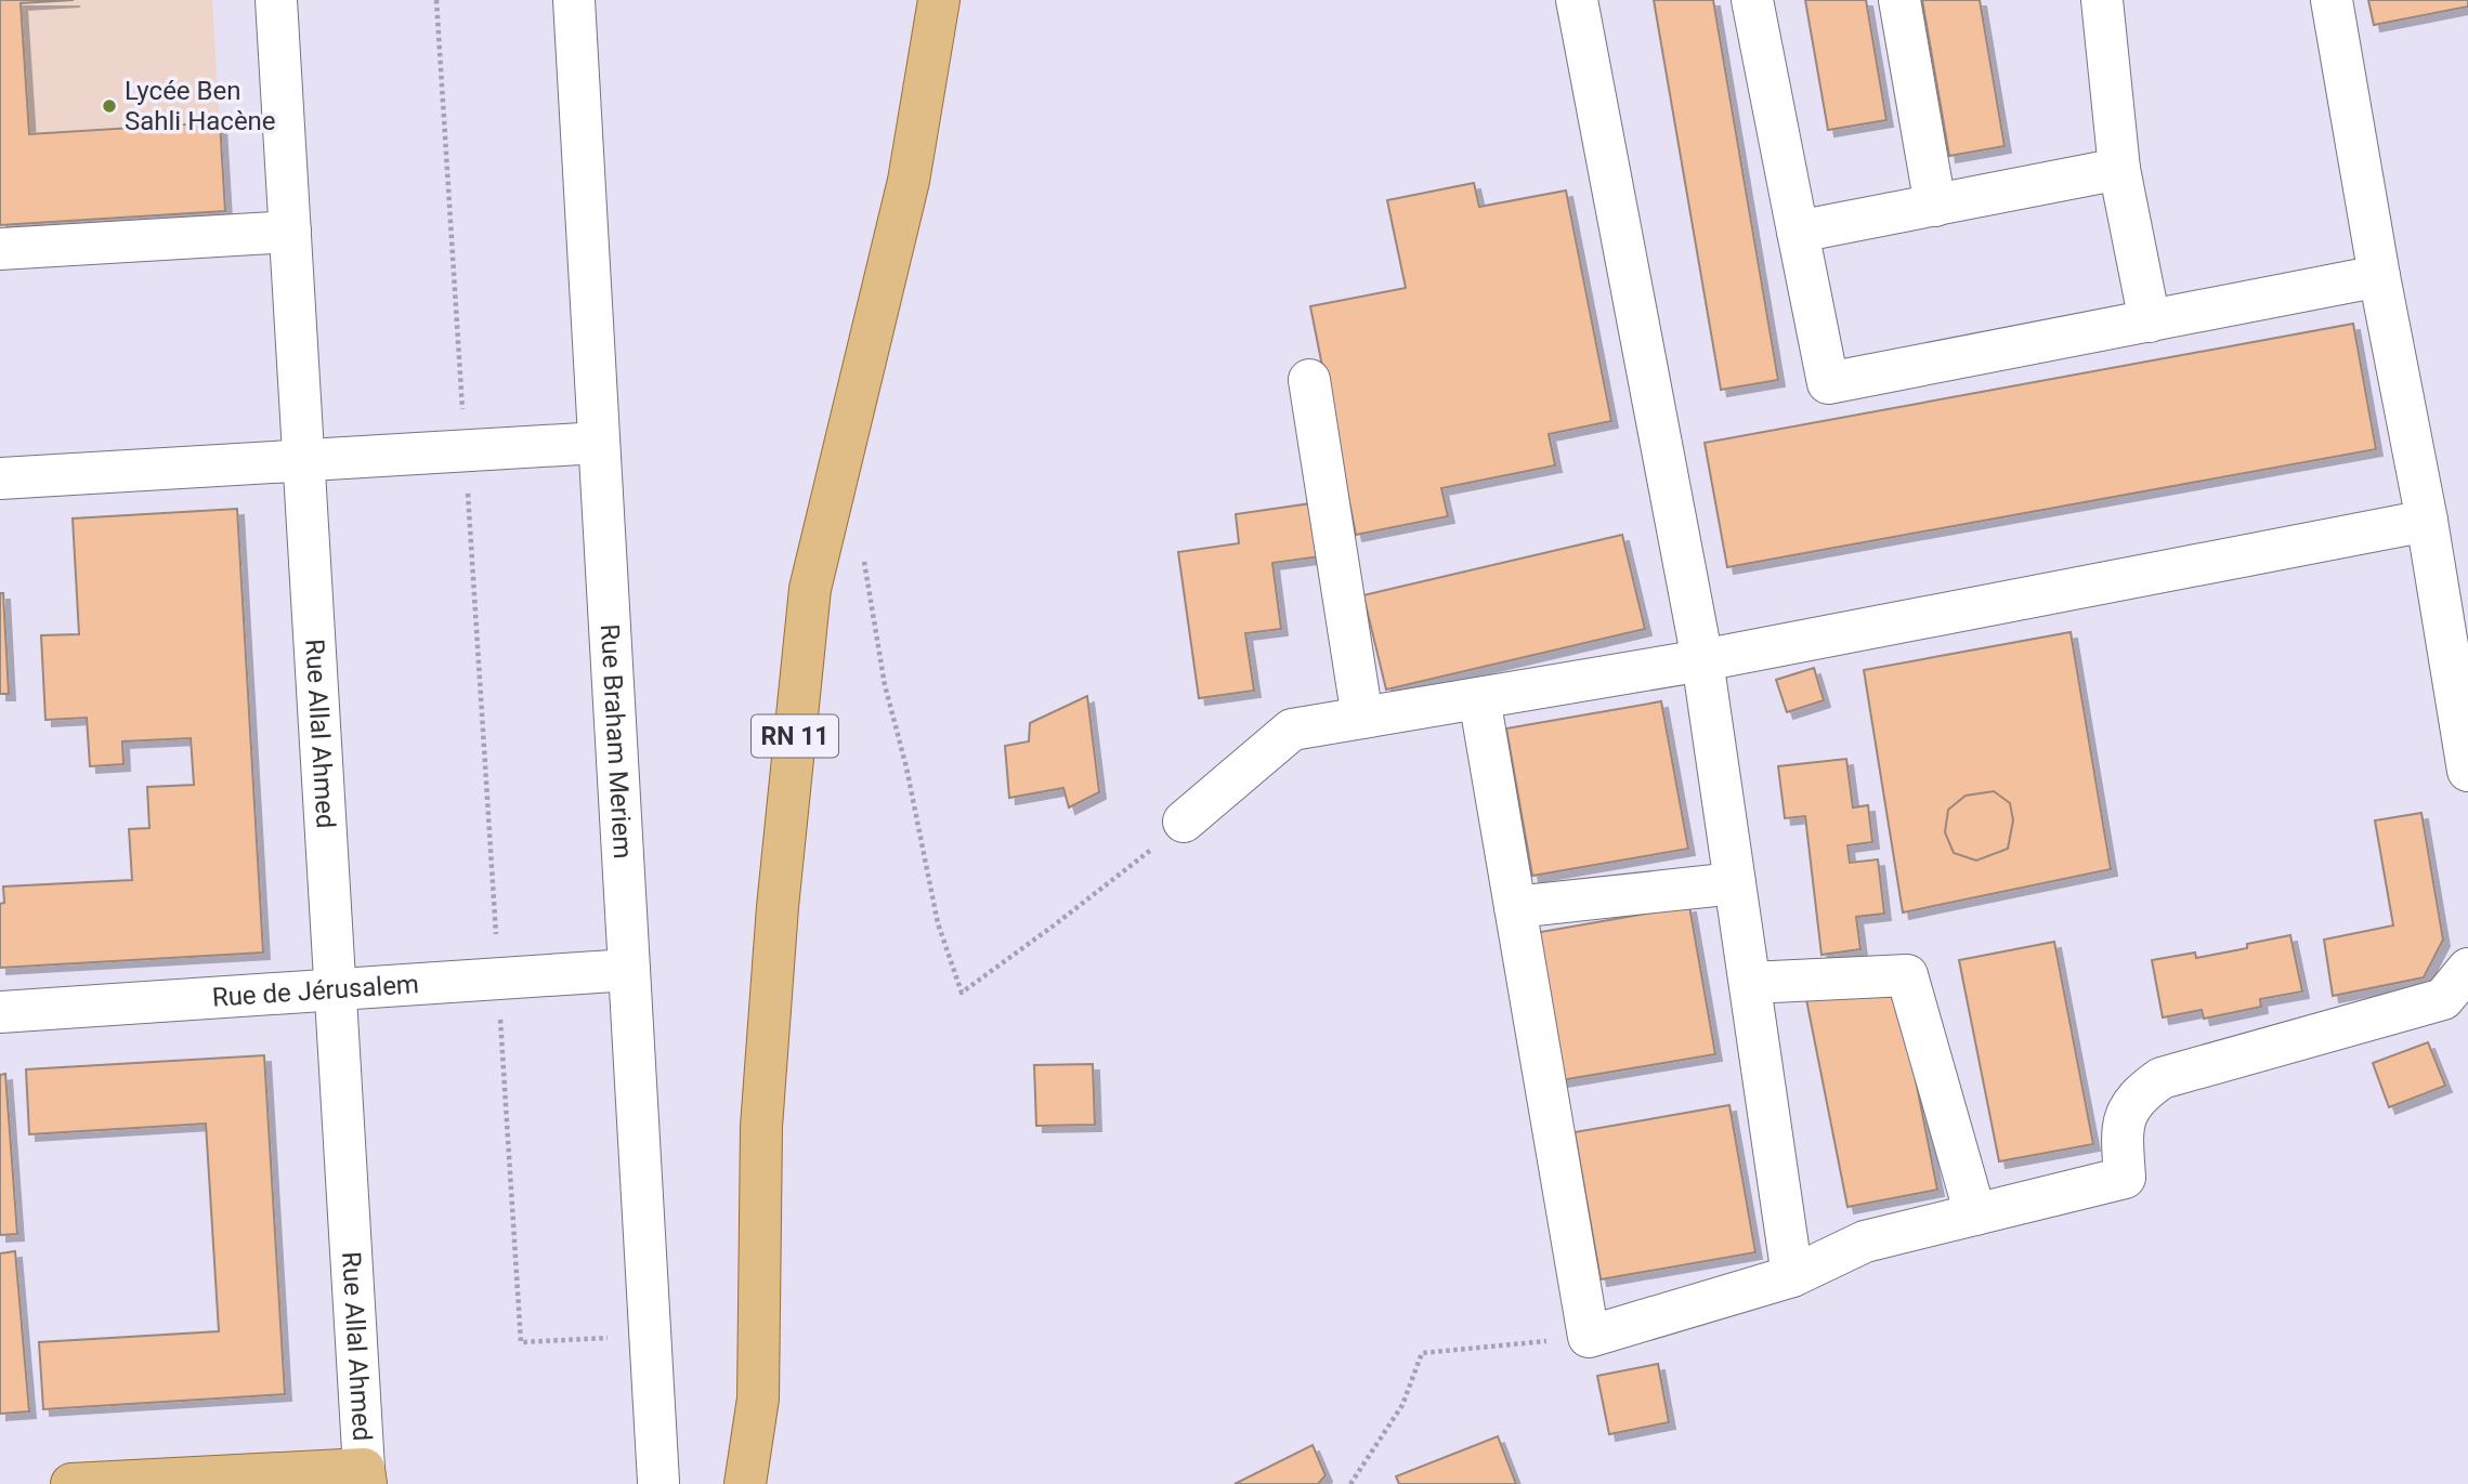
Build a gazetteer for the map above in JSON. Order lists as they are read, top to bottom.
{
  "streets": {
    "main road": ["RN 11"],
    "street": ["Rue Allal Ahmed", "Rue Braham Meriem", "Rue de Jérusalem"]
  },
  "crossings": [
    ["Rue Allal Ahmed", "Rue de Jérusalem"],
    ["Rue Braham Meriem", "Rue de Jérusalem"]
  ],
  "places": ["Lycée Ben Sahli Hacène"]
}
